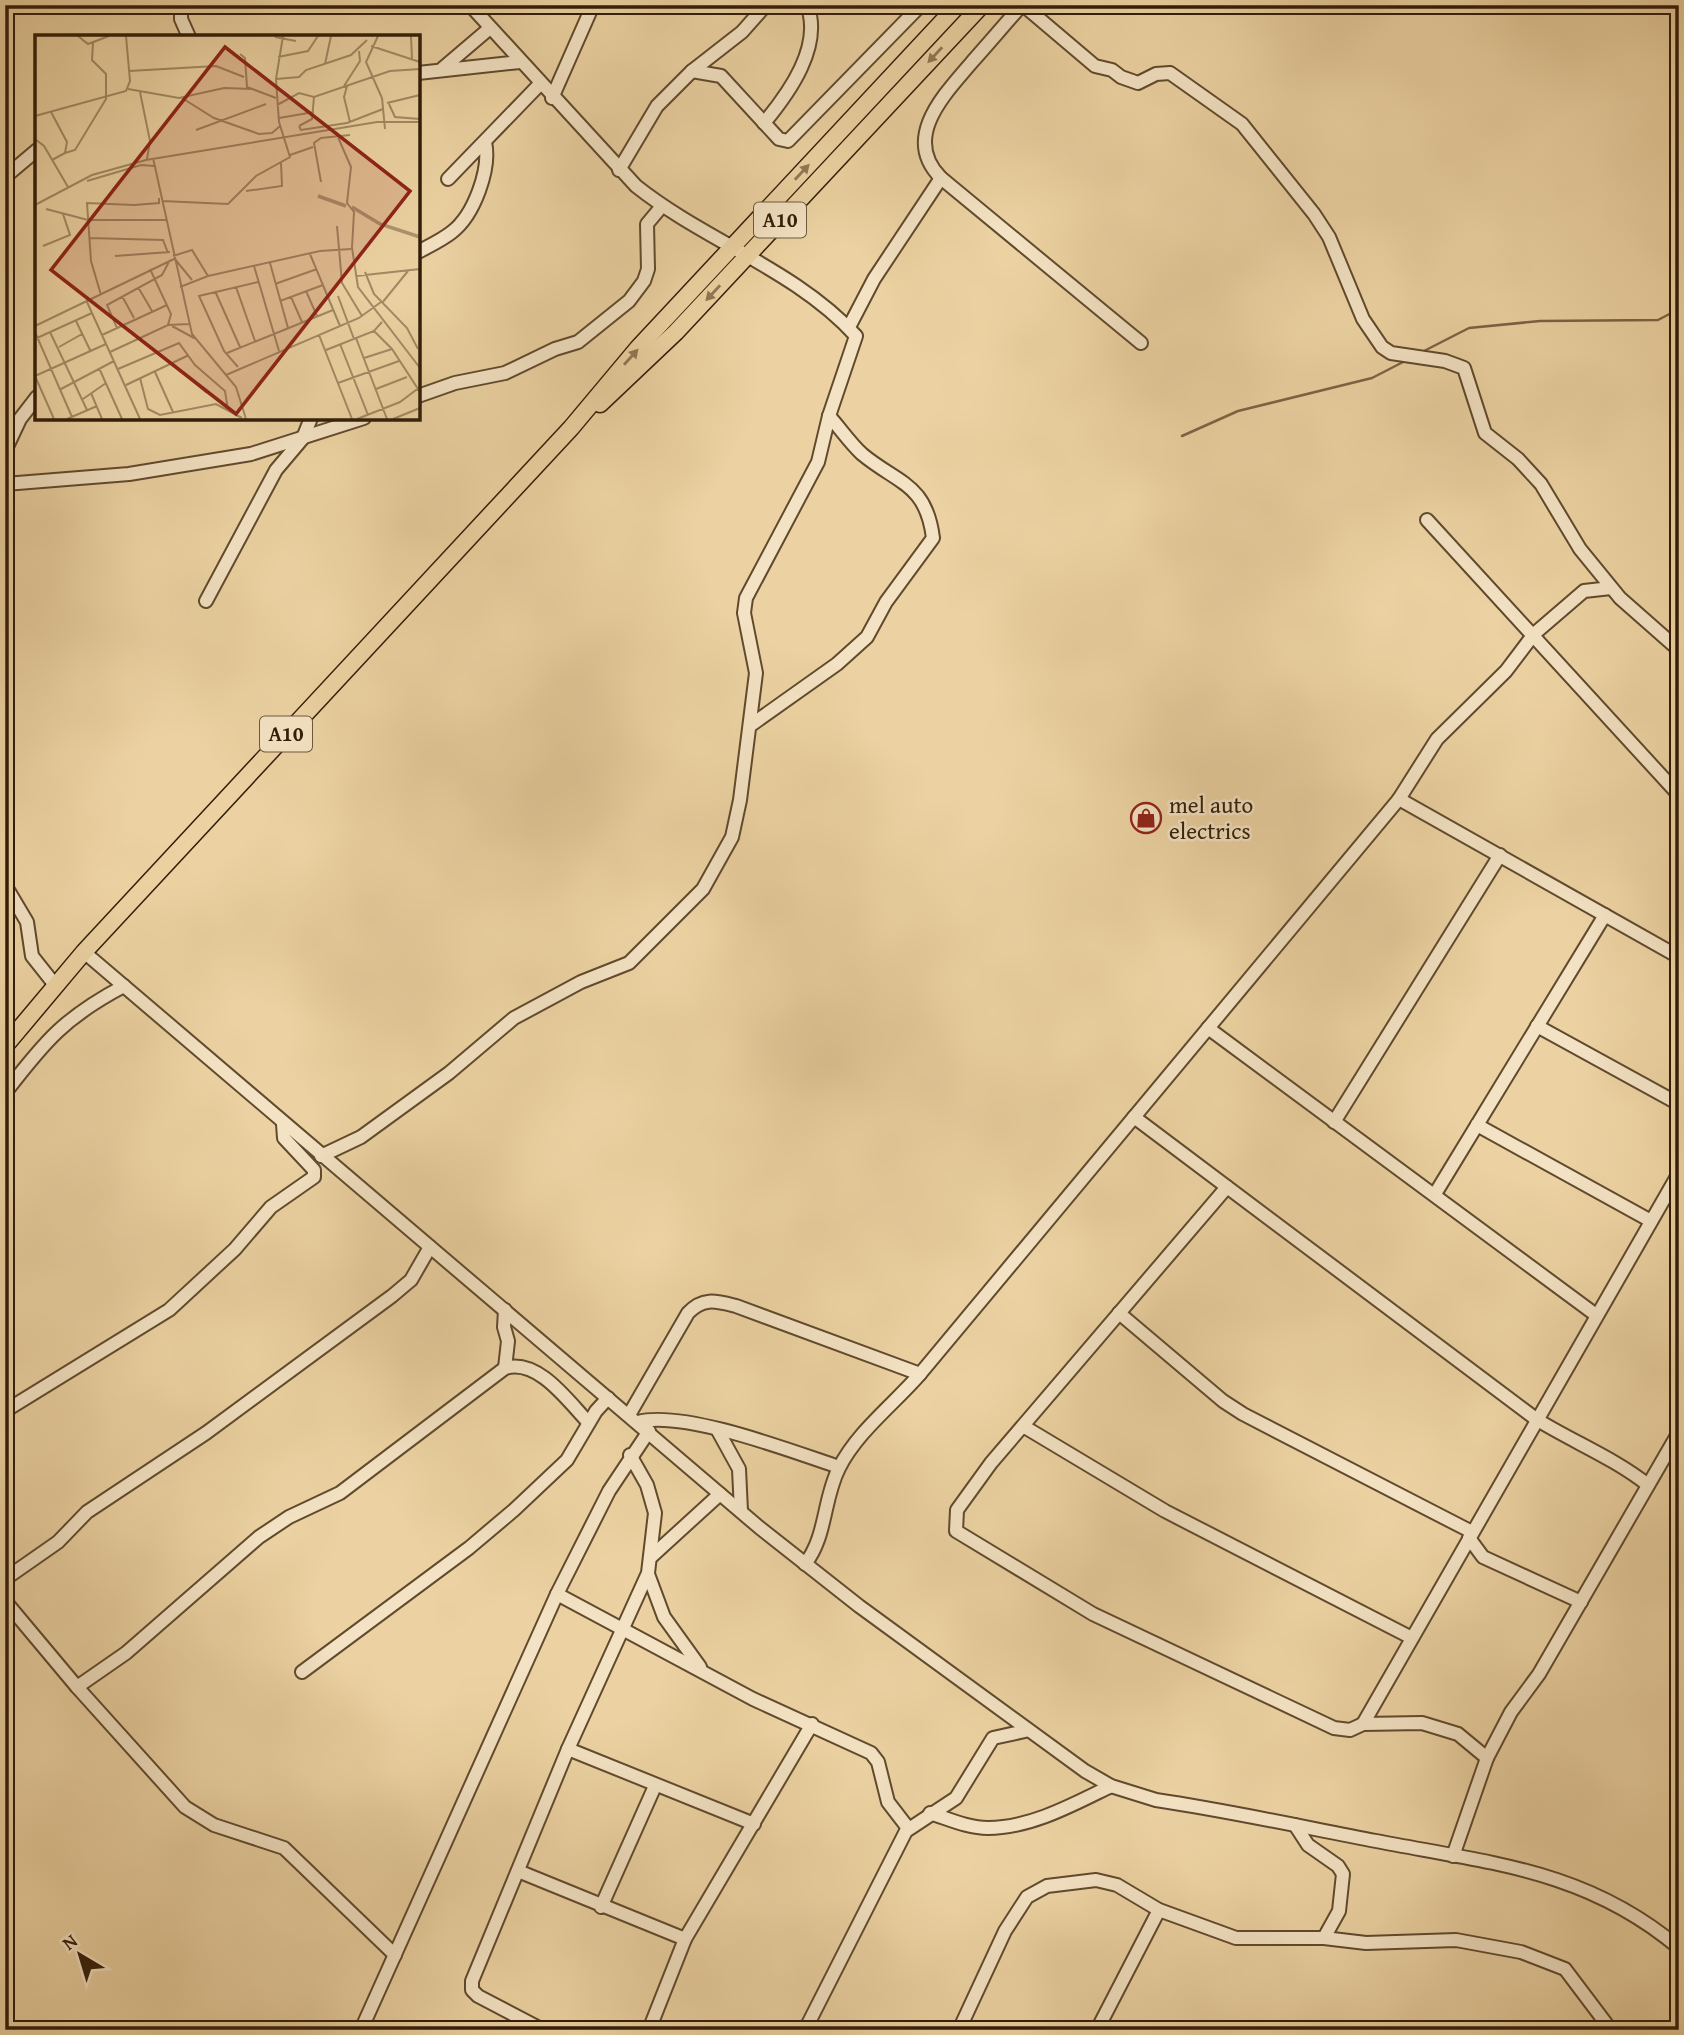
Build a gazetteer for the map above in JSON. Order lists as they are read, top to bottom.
{
  "streets": {
    "main road": ["A10"]
  },
  "places": {
    "shop": ["mel auto electrics"]
  },
  "north": "top left"
}
